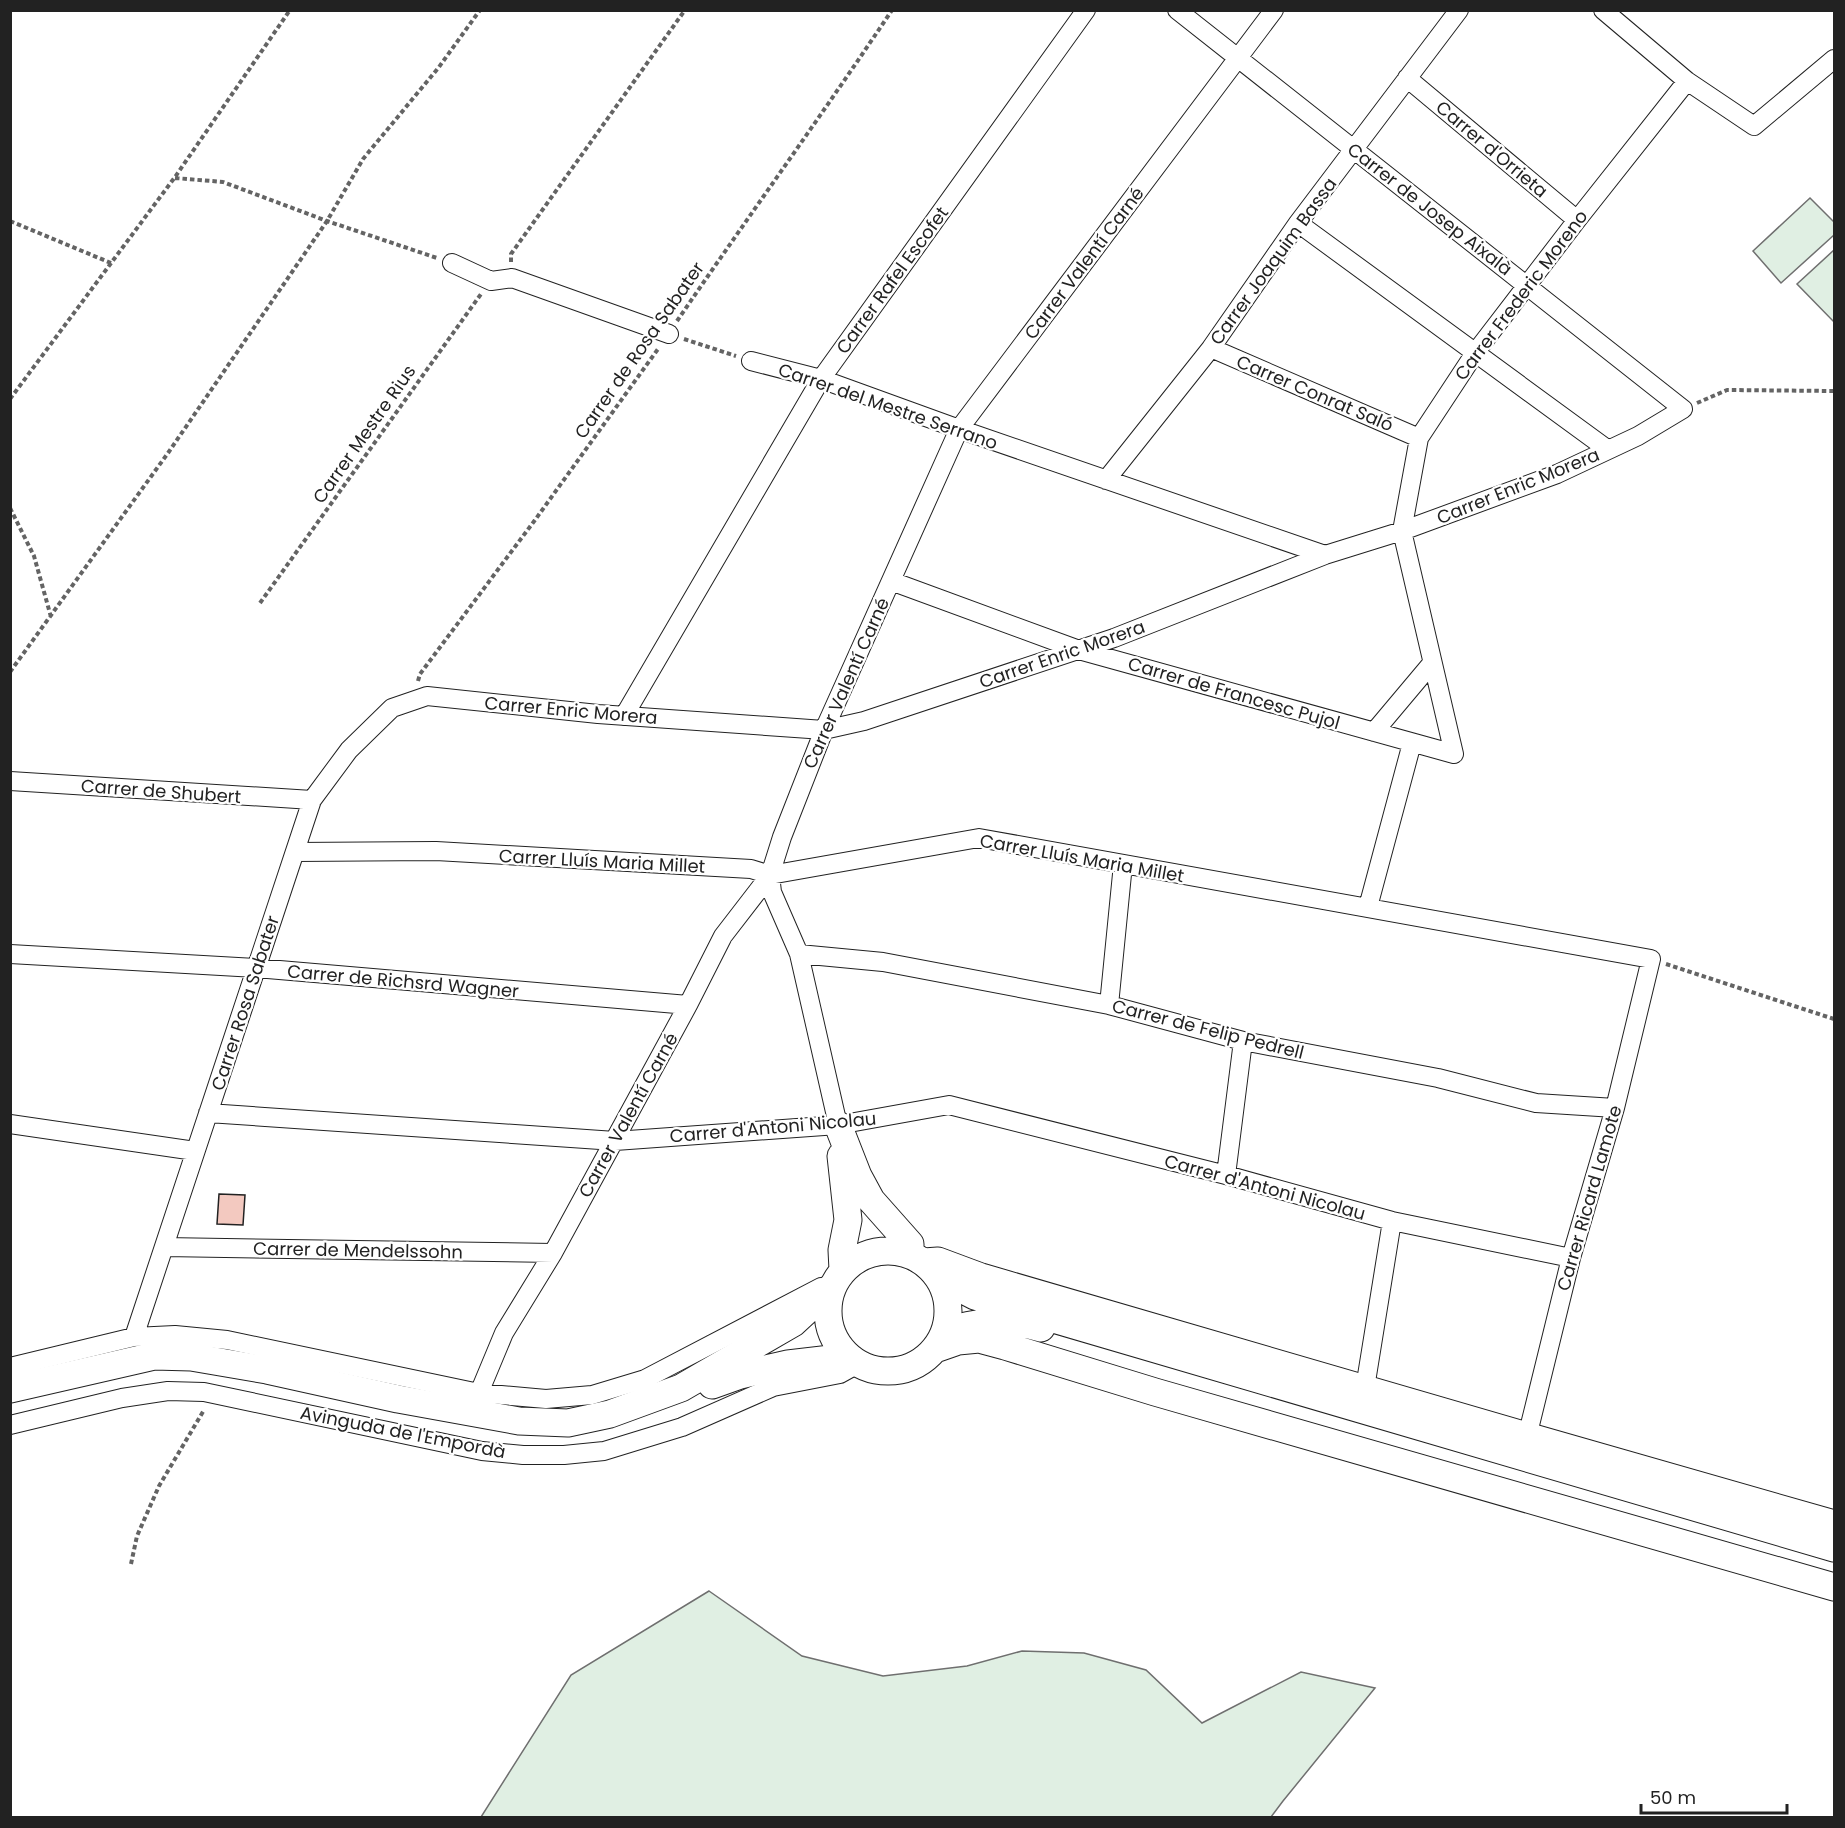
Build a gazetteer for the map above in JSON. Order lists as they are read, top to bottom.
{
  "streets": {
    "street": [
      "Carrer d'Orrieta",
      "Carrer de Josep Aixalà",
      "Carrer Joaquim Bassa",
      "Carrer Valentí Carné",
      "Carrer Rafel Escofet",
      "Carrer Frederic Moreno",
      "Carrer Conrat Saló",
      "Carrer del Mestre Serrano",
      "Carrer Enric Morera",
      "Carrer de Francesc Pujol",
      "Carrer de Shubert",
      "Carrer Lluís Maria Millet",
      "Carrer de Richsrd Wagner",
      "Carrer Rosa Sabater",
      "Carrer de Felip Pedrell",
      "Carrer d'Antoni Nicolau",
      "Carrer Ricard Lamote",
      "Carrer de Mendelssohn",
      "Avinguda de l'Empordà"
    ],
    "path": ["Carrer de Rosa Sabater", "Carrer Mestre Rius"]
  },
  "crossings": [
    ["Carrer d'Orrieta", "Carrer Joaquim Bassa"],
    ["Carrer d'Orrieta", "Carrer Frederic Moreno"],
    ["Carrer de Josep Aixalà", "Carrer Joaquim Bassa"],
    ["Carrer de Josep Aixalà", "Carrer Valentí Carné"],
    ["Carrer de Josep Aixalà", "Carrer Frederic Moreno"],
    ["Carrer de Josep Aixalà", "Carrer Enric Morera"],
    ["Carrer Joaquim Bassa", "Carrer Conrat Saló"],
    ["Carrer Joaquim Bassa", "Carrer del Mestre Serrano"],
    ["Carrer Valentí Carné", "Carrer del Mestre Serrano"],
    ["Carrer Valentí Carné", "Carrer Enric Morera"],
    ["Carrer Valentí Carné", "Carrer de Francesc Pujol"],
    ["Carrer Valentí Carné", "Carrer Lluís Maria Millet"],
    ["Carrer Valentí Carné", "Carrer de Richsrd Wagner"],
    ["Carrer Valentí Carné", "Carrer d'Antoni Nicolau"],
    ["Carrer Valentí Carné", "Carrer de Mendelssohn"],
    ["Carrer Rafel Escofet", "Carrer del Mestre Serrano"],
    ["Carrer Rafel Escofet", "Carrer Enric Morera"],
    ["Carrer Frederic Moreno", "Carrer Conrat Saló"],
    ["Carrer Frederic Moreno", "Carrer Enric Morera"],
    ["Carrer Frederic Moreno", "Carrer de Francesc Pujol"],
    ["Carrer de Rosa Sabater", "Carrer Enric Morera"],
    ["Carrer de Rosa Sabater", "Carrer Rosa Sabater"],
    ["Carrer del Mestre Serrano", "Carrer Enric Morera"],
    ["Carrer Enric Morera", "Carrer de Francesc Pujol"],
    ["Carrer Enric Morera", "Carrer Rosa Sabater"],
    ["Carrer de Shubert", "Carrer Rosa Sabater"],
    ["Carrer Lluís Maria Millet", "Carrer Rosa Sabater"],
    ["Carrer Lluís Maria Millet", "Carrer Ricard Lamote"],
    ["Carrer de Richsrd Wagner", "Carrer Rosa Sabater"],
    ["Carrer Rosa Sabater", "Carrer d'Antoni Nicolau"],
    ["Carrer Rosa Sabater", "Carrer de Mendelssohn"],
    ["Carrer de Felip Pedrell", "Carrer Ricard Lamote"],
    ["Carrer d'Antoni Nicolau", "Carrer Ricard Lamote"]
  ],
  "scale_bar": "50 m"
}
